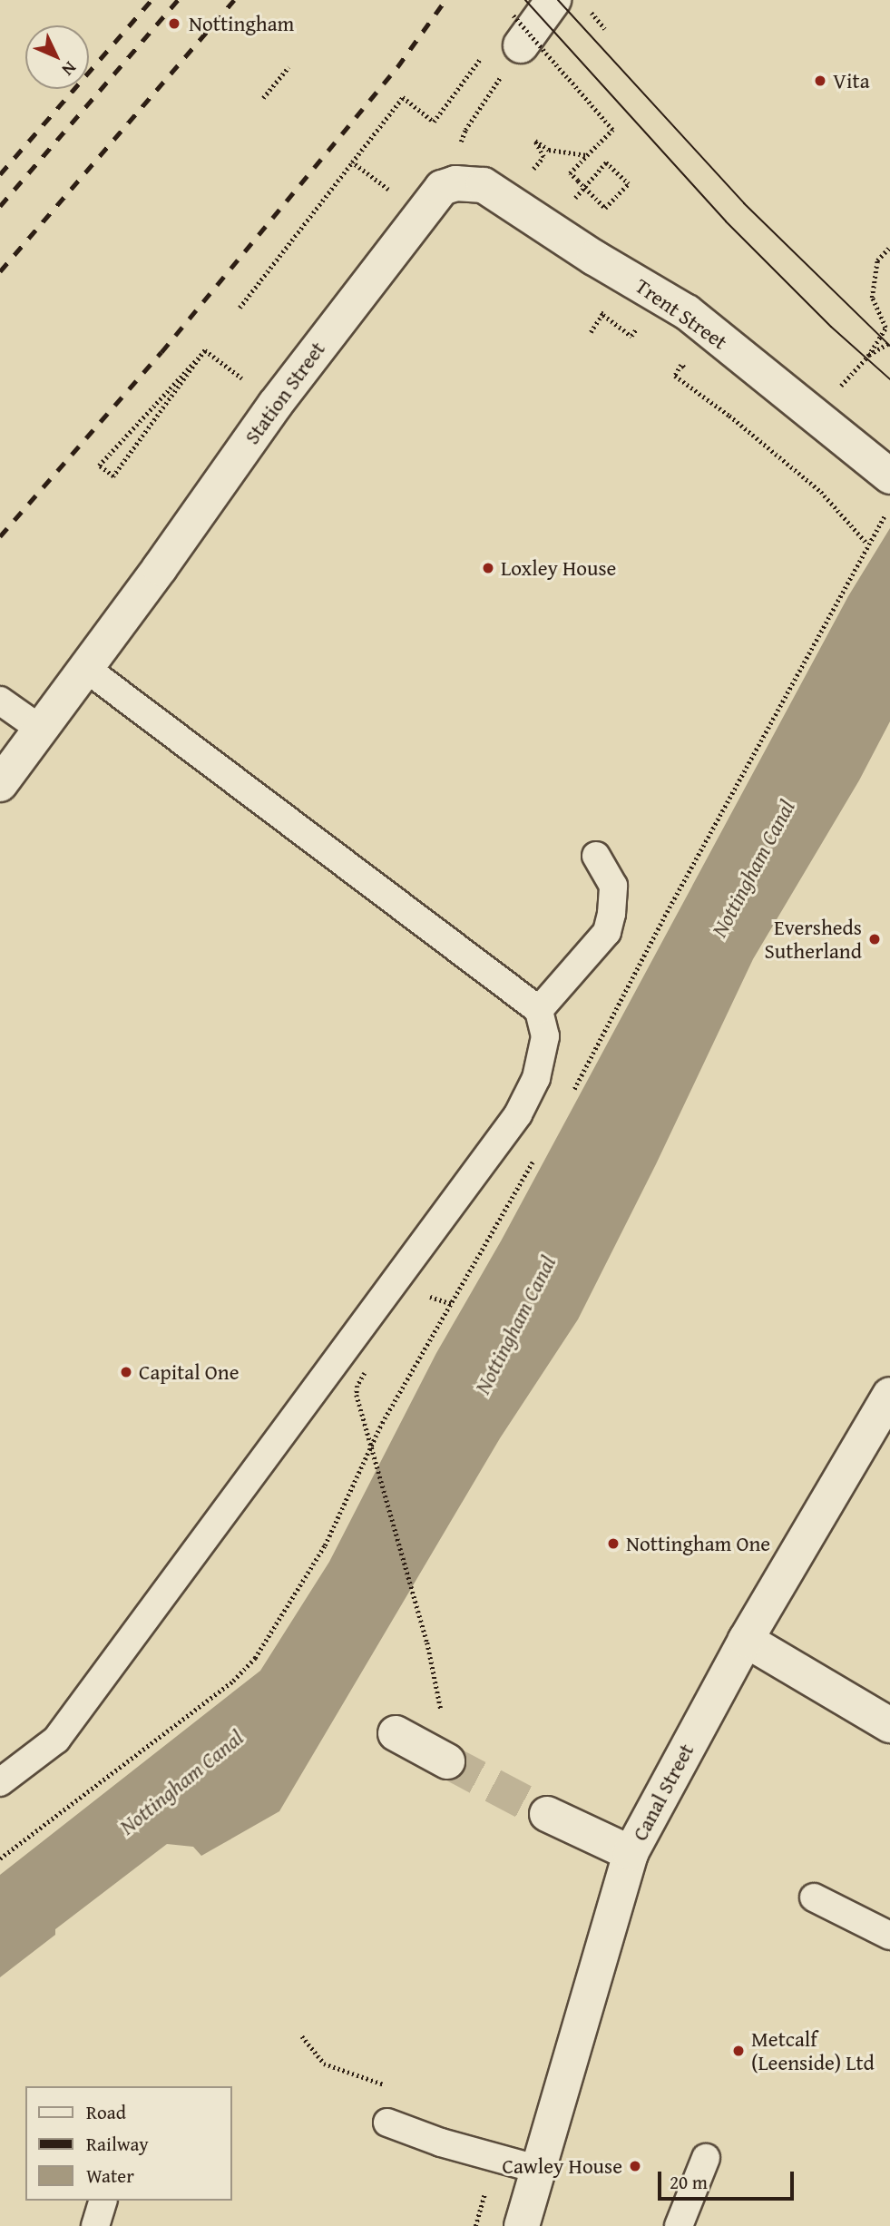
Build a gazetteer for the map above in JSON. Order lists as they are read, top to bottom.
{
  "streets": {
    "street": ["Trent Street", "Station Street", "Canal Street"]
  },
  "crossings": [
    ["Trent Street", "Station Street"]
  ],
  "water": ["Nottingham Canal"],
  "places": [
    "Nottingham",
    "Vita",
    "Loxley House",
    "Eversheds Sutherland",
    "Capital One",
    "Nottingham One",
    "Metcalf (Leenside) Ltd",
    "Cawley House"
  ],
  "legend": ["Road", "Railway", "Water"],
  "scale_bar": "20 m",
  "north": "bottom right"
}
